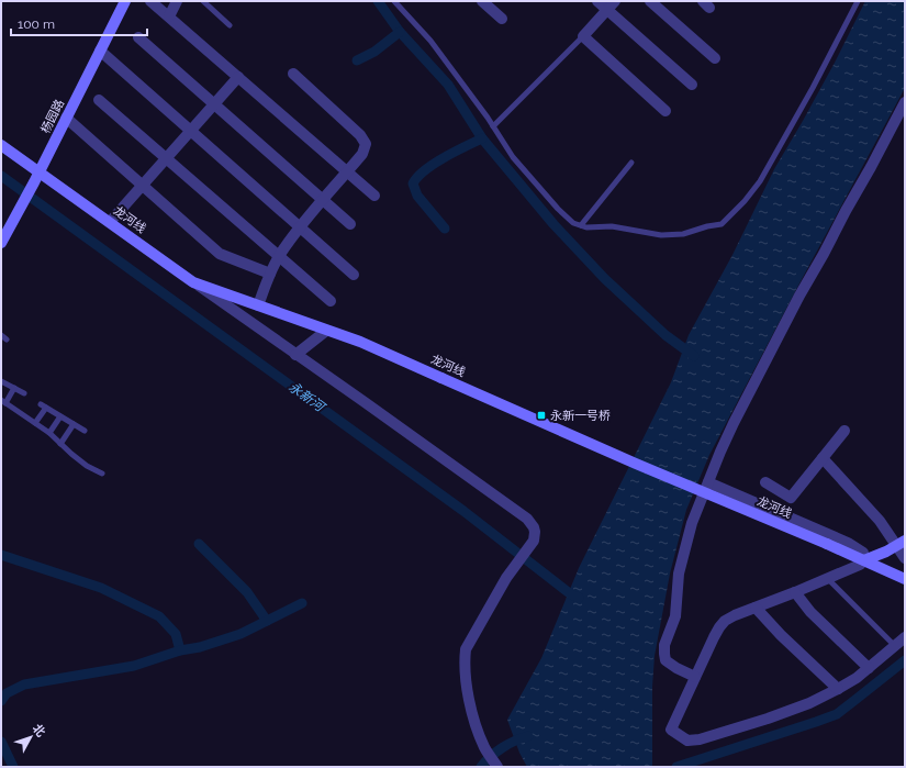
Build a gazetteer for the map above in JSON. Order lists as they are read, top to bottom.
{
  "streets": {
    "street": ["杨园路", "龙河线"]
  },
  "crossings": [
    ["杨园路", "龙河线"]
  ],
  "water": ["永新河"],
  "places": {
    "transit": ["永新一号桥"]
  },
  "scale_bar": "100 m",
  "north": "top right"
}
